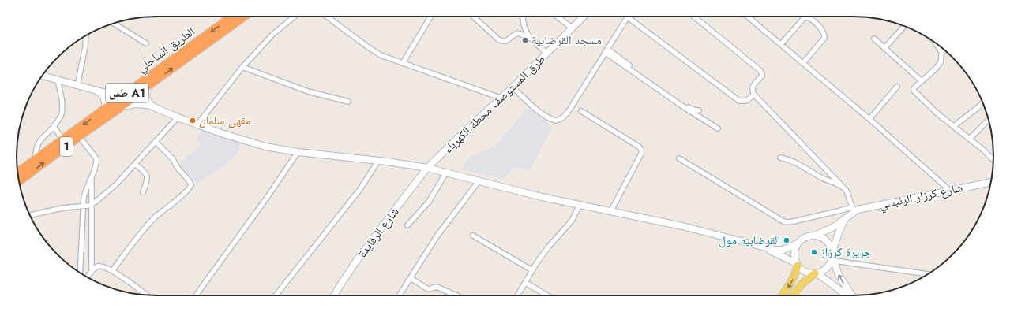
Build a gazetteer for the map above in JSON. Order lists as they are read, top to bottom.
{
  "streets": {
    "highway": ["الطريق الساحلي", "طس A1", "1"],
    "main road": ["طرق المستوصف محطة الكهرباء", "شارع كرزاز الرئيسي", "شارع الرفايدة"]
  },
  "crossings": [
    ["طرق المستوصف محطة الكهرباء", "شارع الرفايدة"]
  ],
  "places": [
    "مسجد القرضابية",
    "مقهى سلمان",
    "القرضابيه مول",
    "جزيرة كرزاز"
  ]
}
